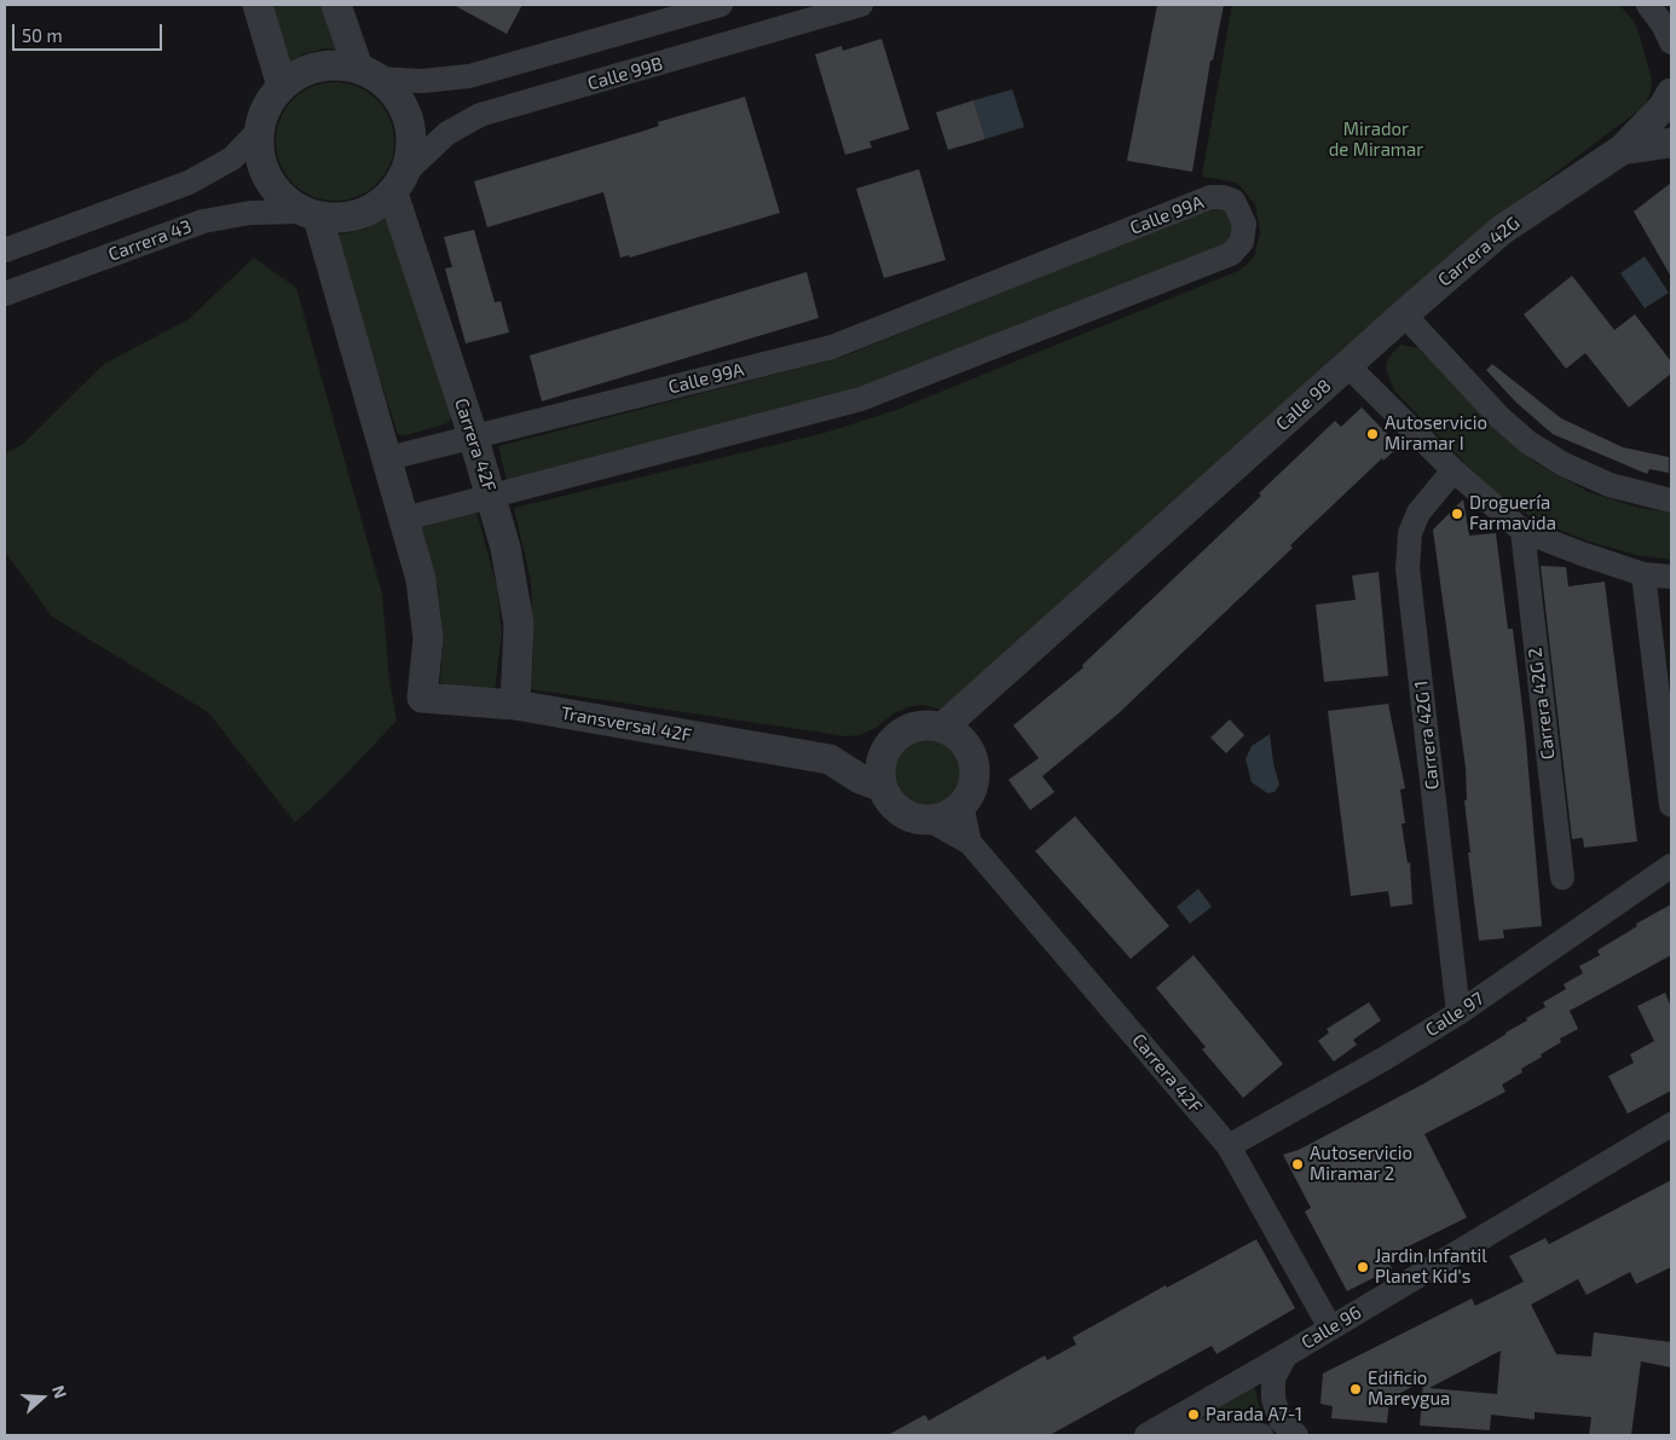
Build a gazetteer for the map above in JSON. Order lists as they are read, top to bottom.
{
  "streets": {
    "street": [
      "Calle 99B",
      "Calle 99A",
      "Carrera 43",
      "Carrera 42G",
      "Calle 98",
      "Carrera 42F",
      "Carrera 42G 2",
      "Transversal 42F",
      "Carrera 42G 1",
      "Calle 97",
      "Calle 96"
    ]
  },
  "crossings": [
    ["Calle 99B", "Carrera 43"],
    ["Calle 99B", "Carrera 42F"],
    ["Calle 99A", "Carrera 42F"],
    ["Calle 99A", "Transversal 42F"],
    ["Carrera 43", "Carrera 42F"],
    ["Carrera 42G", "Calle 98"],
    ["Calle 98", "Carrera 42F"],
    ["Calle 98", "Carrera 42G 2"],
    ["Calle 98", "Transversal 42F"],
    ["Calle 98", "Carrera 42G 1"],
    ["Carrera 42F", "Transversal 42F"],
    ["Carrera 42F", "Calle 97"],
    ["Carrera 42F", "Calle 96"],
    ["Carrera 42G 1", "Calle 97"]
  ],
  "parks": ["Mirador de Miramar"],
  "places": [
    "Autoservicio Miramar I",
    "Droguería Farmavida",
    "Autoservicio Miramar 2",
    "Jardin Infantil Planet Kid's",
    "Edificio Mareygua",
    "Parada A7-1"
  ],
  "scale_bar": "50 m",
  "north": "right"
}
